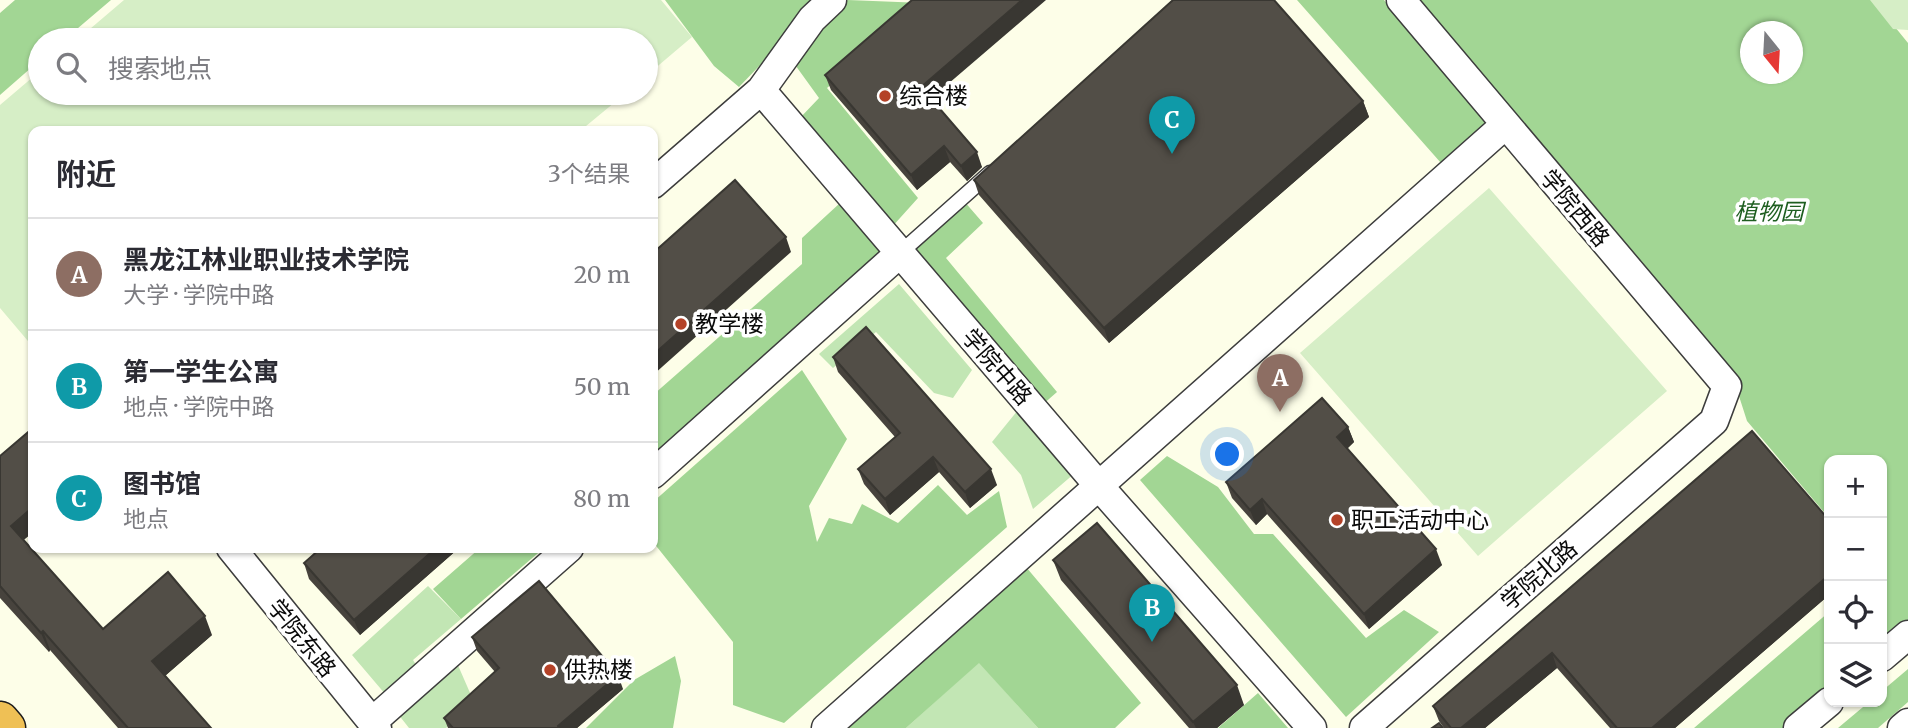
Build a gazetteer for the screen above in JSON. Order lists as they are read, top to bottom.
{
  "streets": {
    "street": [
      "学院西路",
      "学院中路",
      "学院北路",
      "学院东路"
    ]
  },
  "crossings": [
    ["学院西路", "学院北路"]
  ],
  "parks": ["植物园"],
  "places": [
    "综合楼",
    "教学楼",
    "职工活动中心",
    "供热楼"
  ],
  "north": "bottom",
  "page": {
    "search": "搜索地点",
    "pins": ["C", "A", "B"],
    "heading": ["附近", "3个结果"],
    "list": [
      {
        "mark": "A",
        "name": "黑龙江林业职业技术学院",
        "note": "大学 · 学院中路",
        "value": "20 m"
      },
      {
        "mark": "B",
        "name": "第一学生公寓",
        "note": "地点 · 学院中路",
        "value": "50 m"
      },
      {
        "mark": "C",
        "name": "图书馆",
        "note": "地点",
        "value": "80 m"
      }
    ],
    "map_buttons": ["+", "−"]
  }
}
